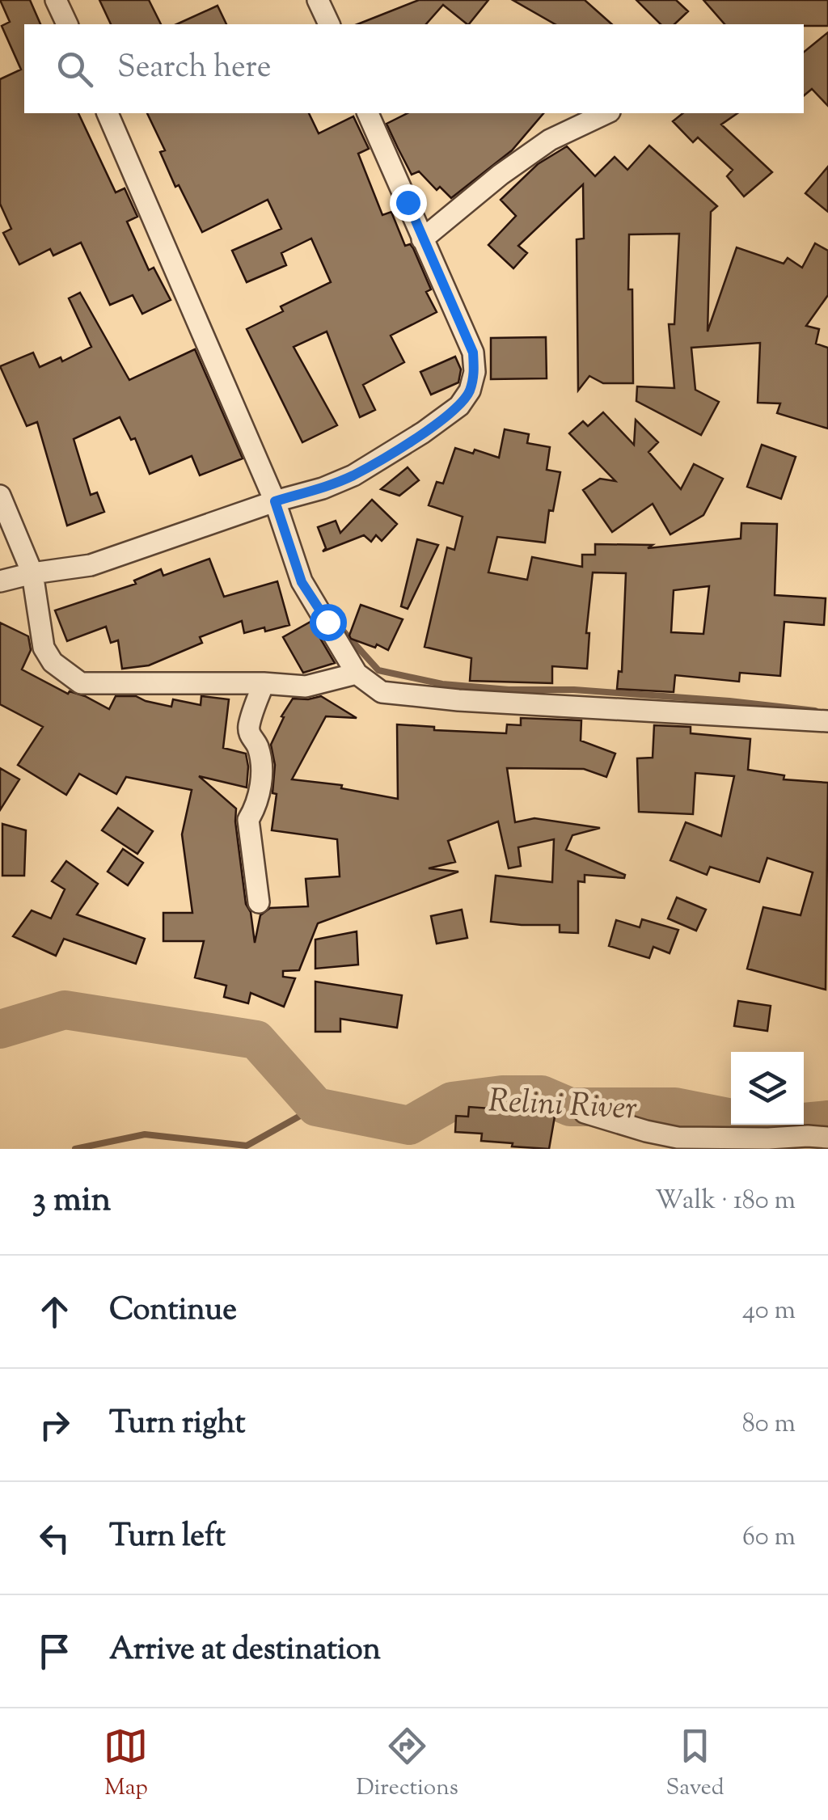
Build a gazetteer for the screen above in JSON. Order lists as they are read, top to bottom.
{
  "water": ["Relini River"],
  "page": {
    "search": "Search here",
    "heading": ["3 min", "Walk · 180 m"],
    "list": [
      ["Continue", "40 m"],
      ["Turn right", "80 m"],
      ["Turn left", "60 m"],
      "Arrive at destination"
    ],
    "nav": ["Map", "Directions", "Saved"]
  }
}
